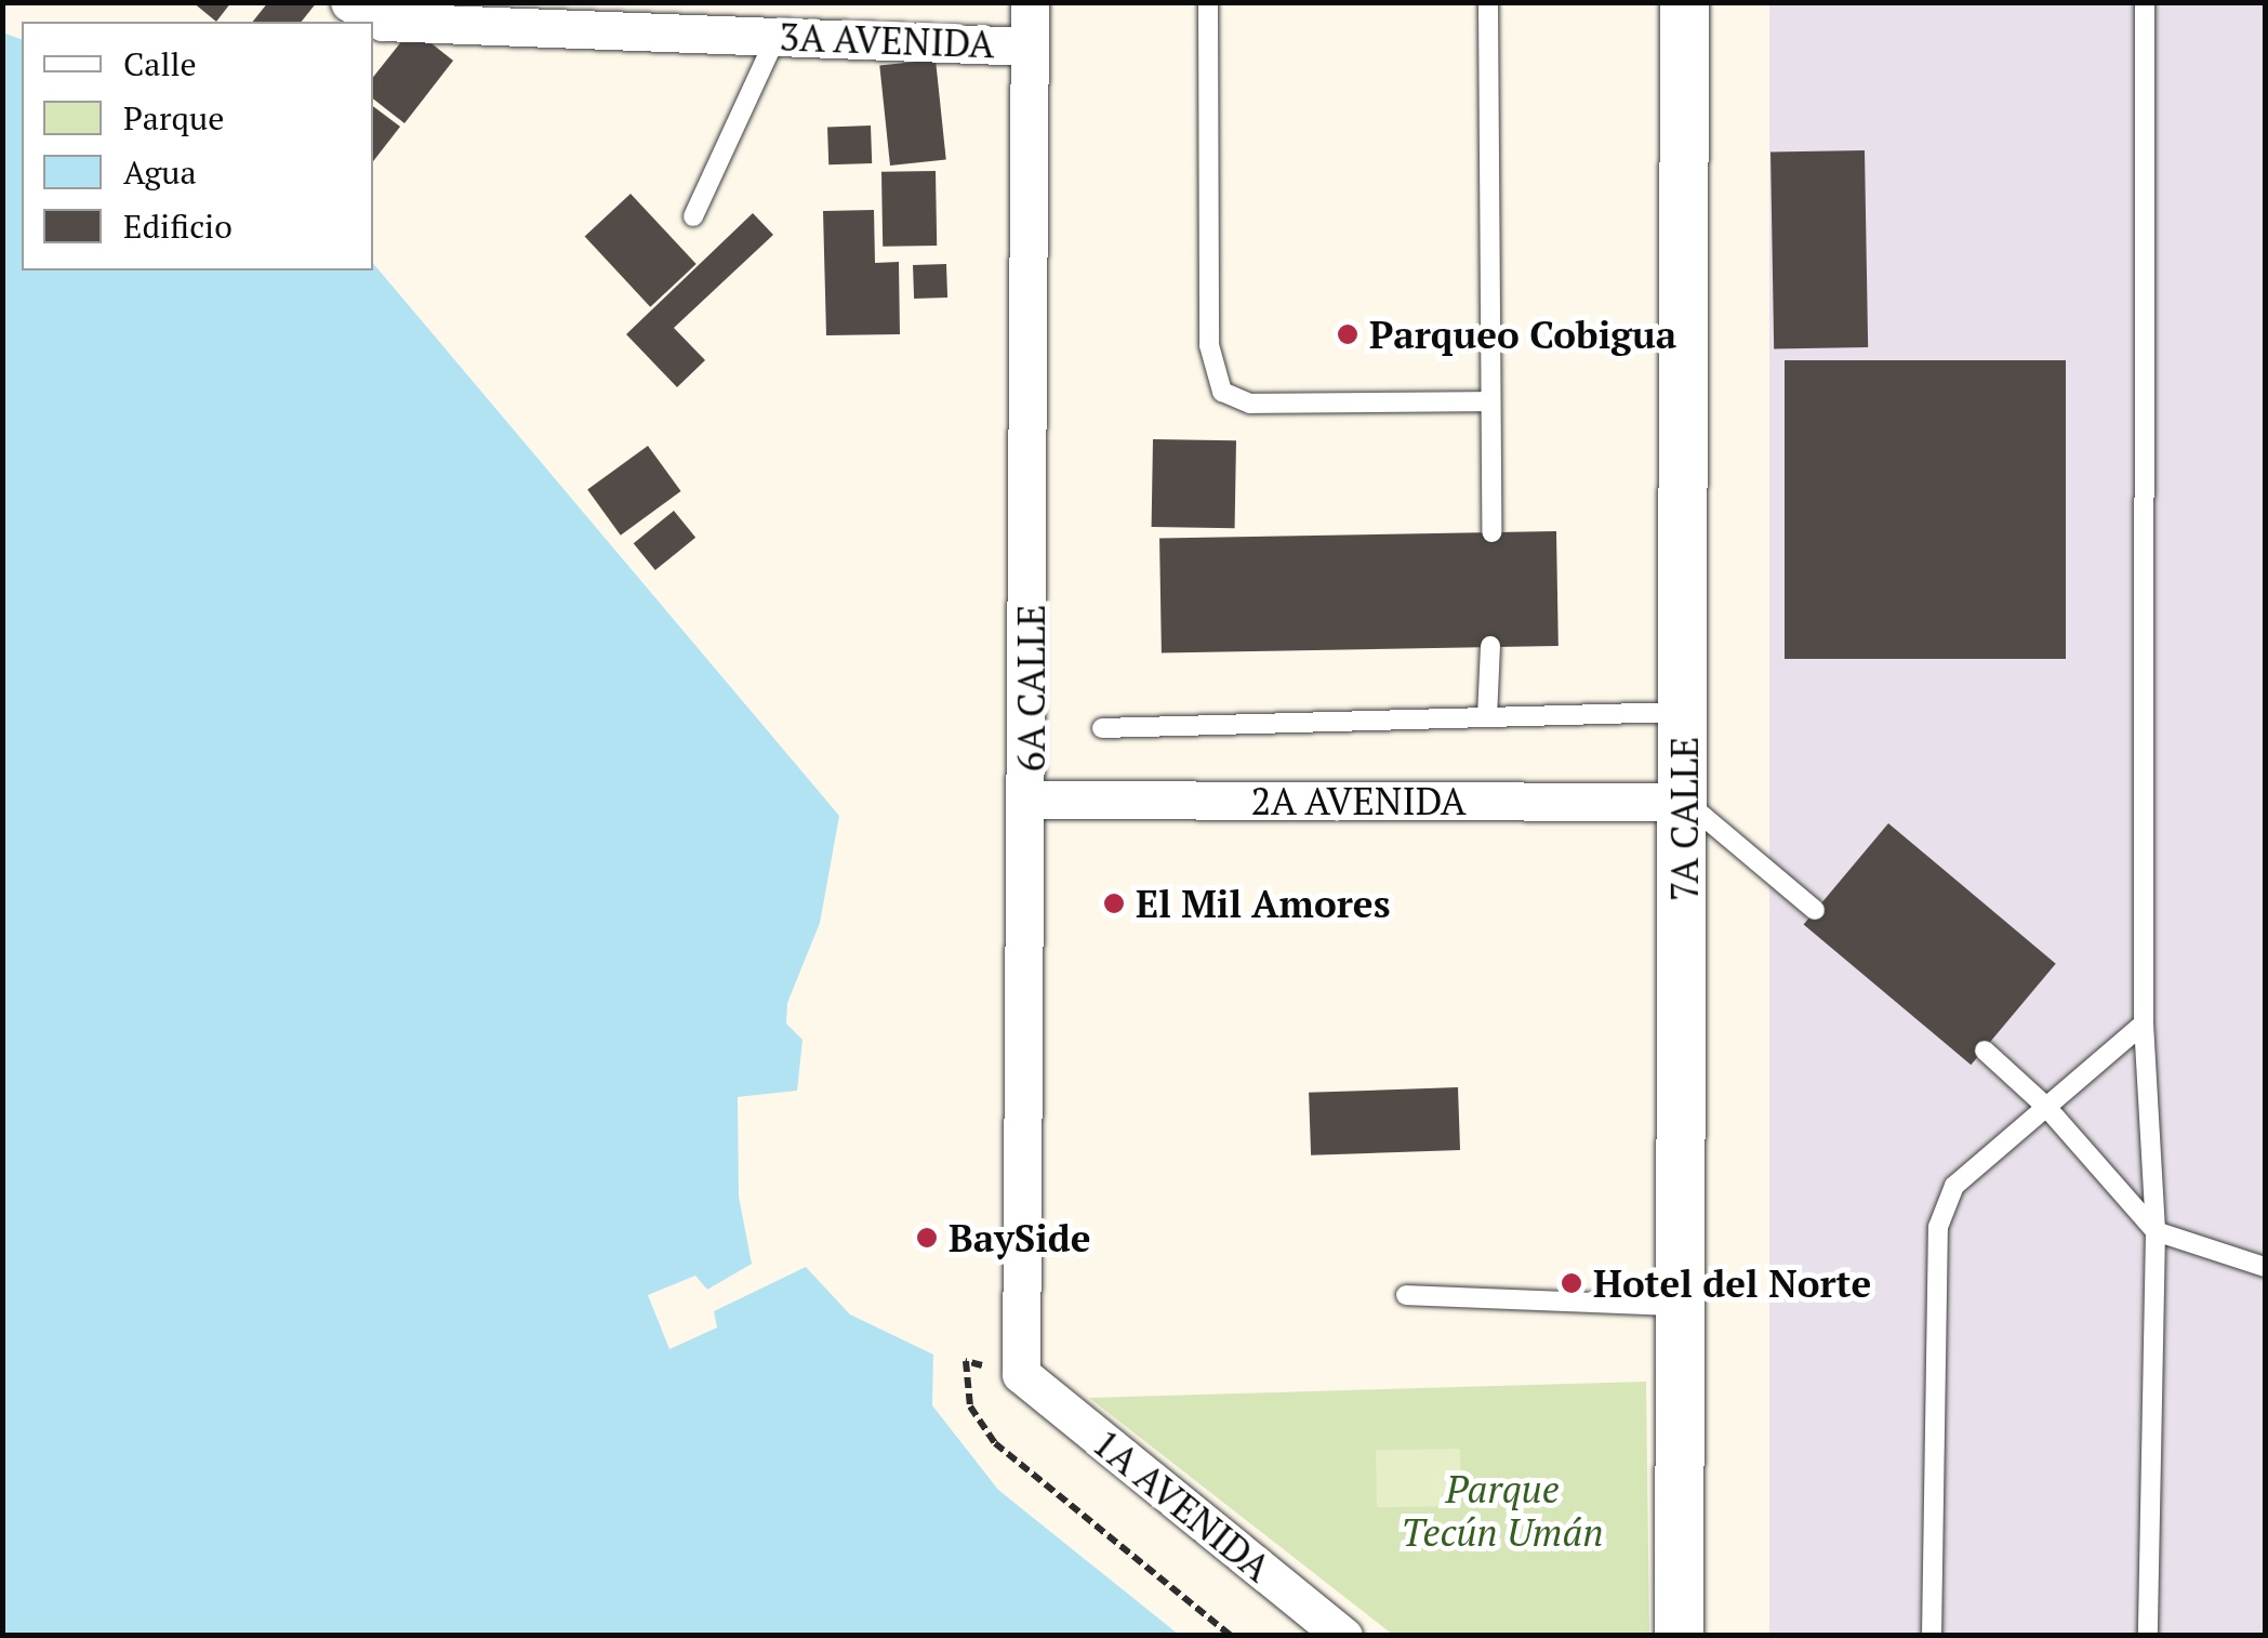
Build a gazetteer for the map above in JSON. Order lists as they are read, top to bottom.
{
  "streets": {
    "street": [
      "3A AVENIDA",
      "6A CALLE",
      "2A AVENIDA",
      "7A CALLE",
      "1A AVENIDA"
    ]
  },
  "crossings": [
    ["3A AVENIDA", "6A CALLE"],
    ["6A CALLE", "2A AVENIDA"],
    ["6A CALLE", "1A AVENIDA"],
    ["2A AVENIDA", "7A CALLE"]
  ],
  "parks": ["Parque Tecún Umán"],
  "places": [
    "Parqueo Cobigua",
    "El Mil Amores",
    "BaySide",
    "Hotel del Norte"
  ],
  "legend": [
    "Calle",
    "Parque",
    "Agua",
    "Edificio"
  ]
}
